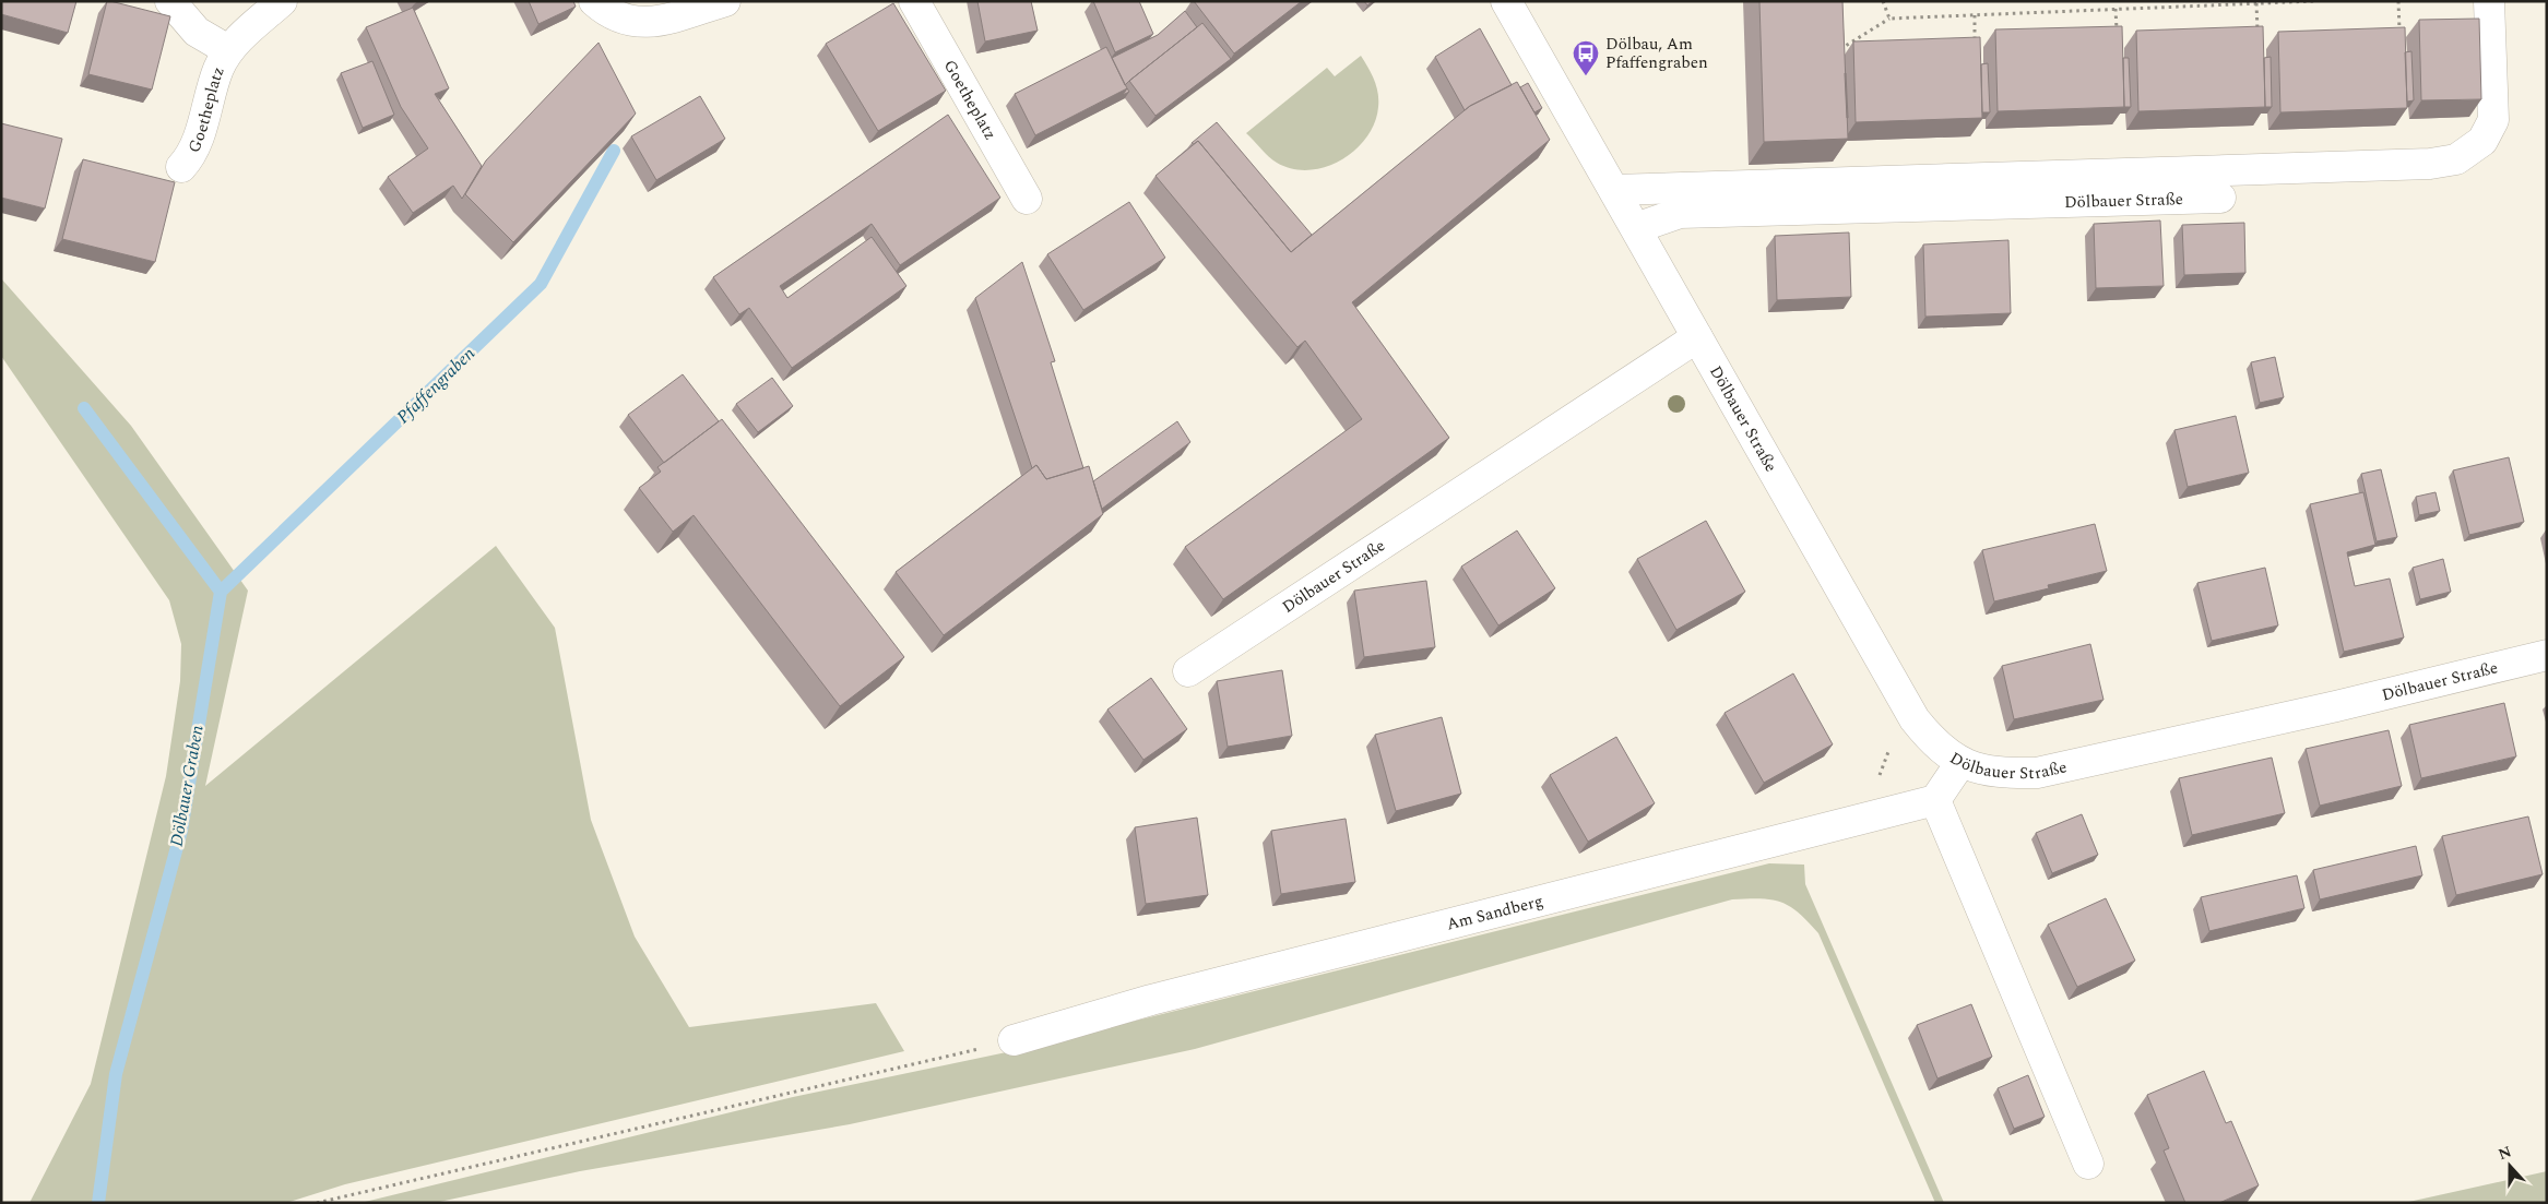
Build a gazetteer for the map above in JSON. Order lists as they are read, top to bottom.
{
  "streets": {
    "street": ["Goetheplatz", "Dölbauer Straße", "Am Sandberg"]
  },
  "water": ["Pfaffengraben", "Dölbauer Graben"],
  "places": {
    "bus stop": ["Dölbau, Am Pfaffengraben"]
  },
  "north": "top"
}
